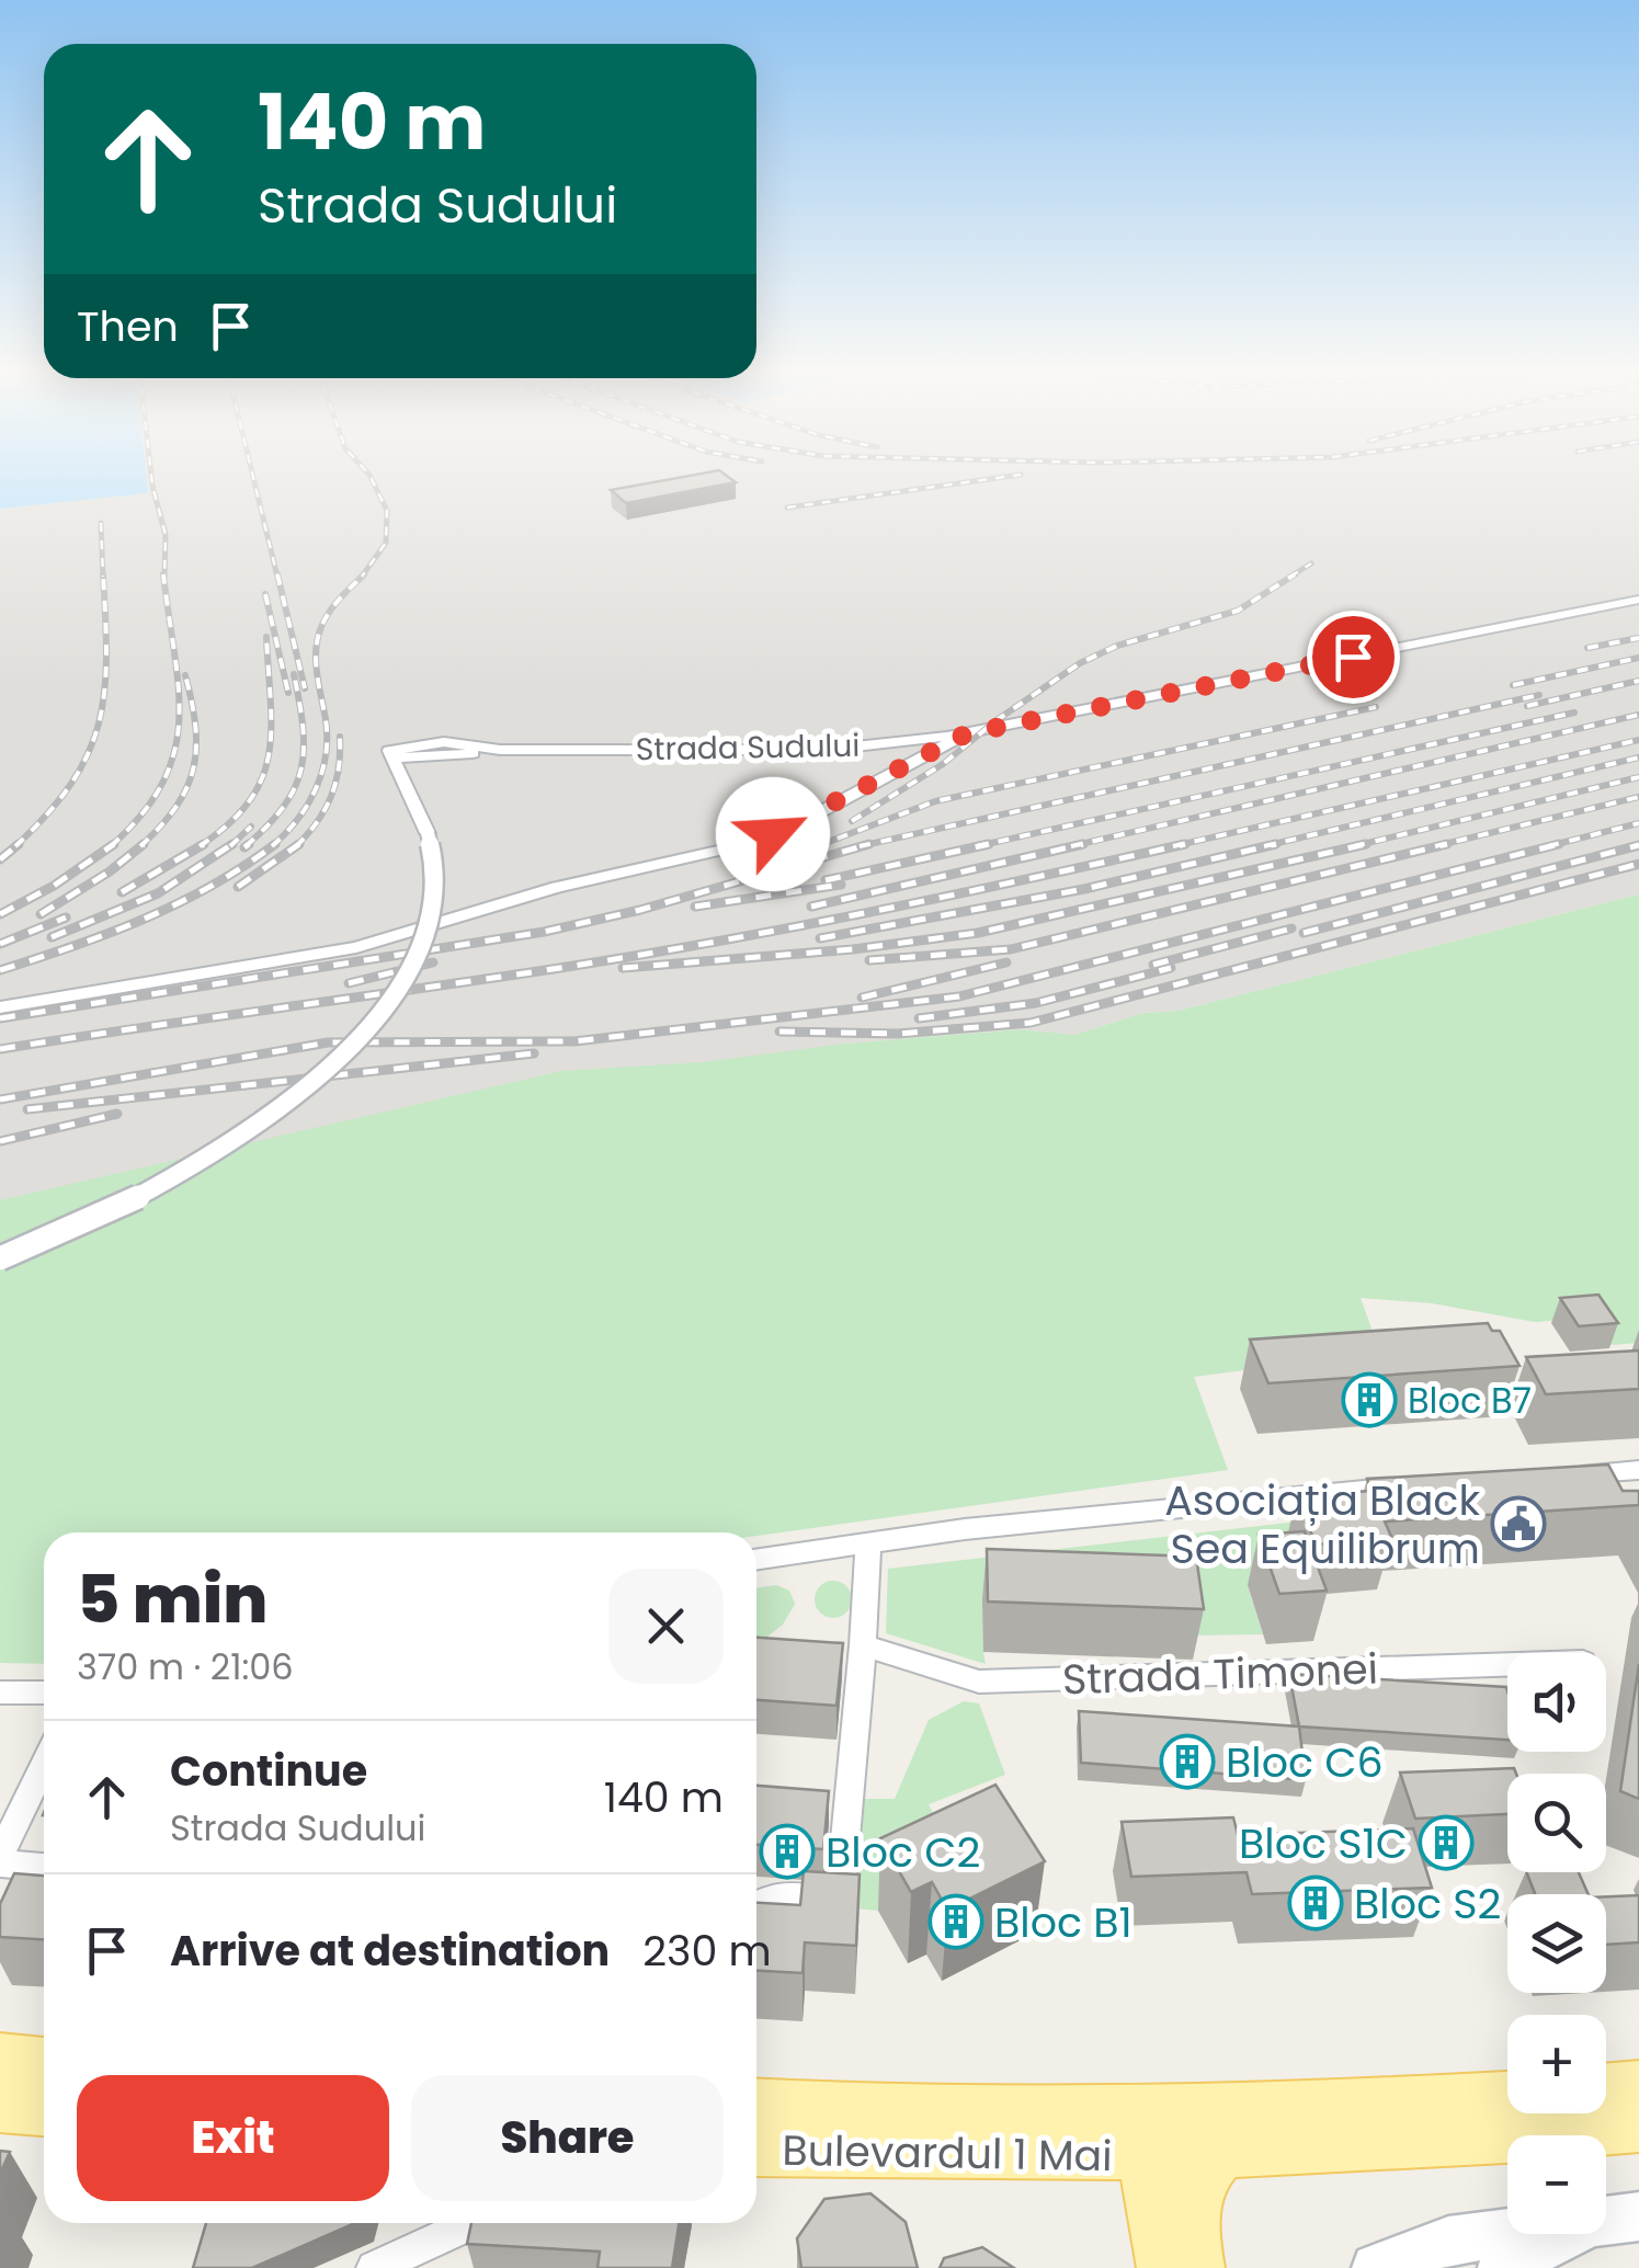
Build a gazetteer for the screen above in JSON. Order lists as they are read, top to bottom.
{
  "streets": {
    "main road": ["Bulevardul 1 Mai"],
    "street": ["Strada Sudului", "Strada Timonei"]
  },
  "places": {
    "building": [
      "Bloc B7",
      "Bloc C6",
      "Bloc S1C",
      "Bloc C2",
      "Bloc S2",
      "Bloc B1"
    ],
    "public building": ["Asociația Black Sea Equilibrum"]
  },
  "page": {
    "turn": ["140 m", "Strada Sudului"],
    "then": "Then",
    "heading": ["5 min", "370 m · 21:06"],
    "map_buttons": ["+", "−"],
    "list": [
      {
        "name": "Continue",
        "note": "Strada Sudului",
        "value": "140 m"
      },
      {
        "name": "Arrive at destination",
        "value": "230 m"
      }
    ],
    "buttons": ["Exit", "Share"]
  }
}
